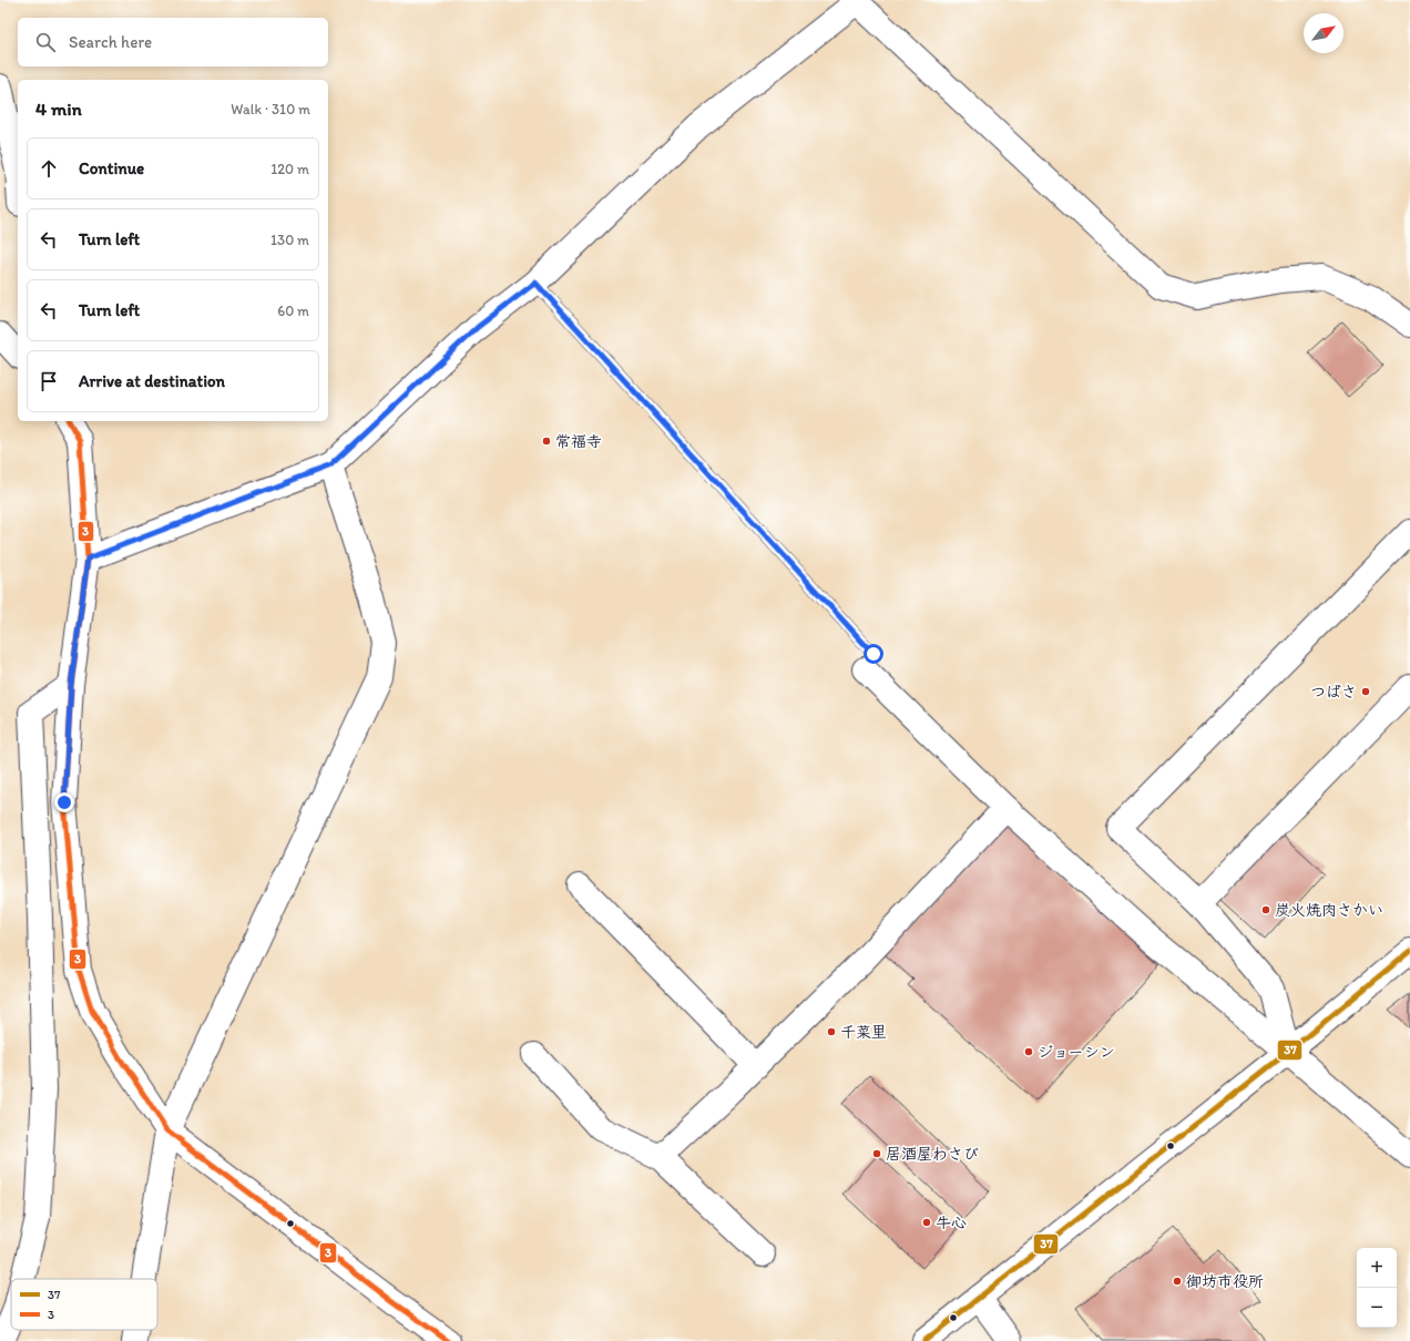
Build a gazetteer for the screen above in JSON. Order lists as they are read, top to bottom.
{
  "places": [
    "常福寺",
    "つばさ",
    "炭火焼肉さかい",
    "千菜里",
    "ジョーシン",
    "居酒屋わさび",
    "牛心",
    "御坊市役所"
  ],
  "lines": ["transit line 3", "transit line 37"],
  "legend": ["37", "3"],
  "north": "top right",
  "page": {
    "search": "Search here",
    "heading": ["4 min", "Walk · 310 m"],
    "list": [
      ["Continue", "120 m"],
      ["Turn left", "130 m"],
      ["Turn left", "60 m"],
      "Arrive at destination"
    ],
    "map_buttons": ["+", "−"]
  }
}
